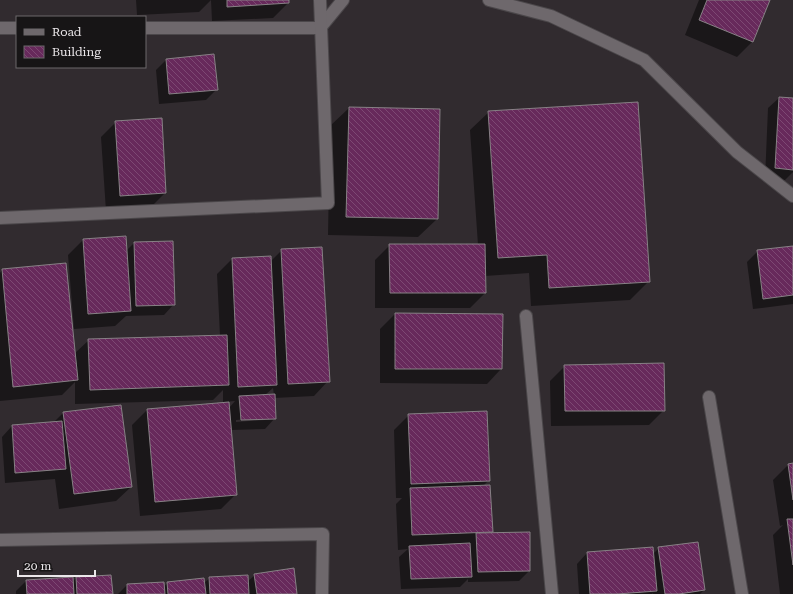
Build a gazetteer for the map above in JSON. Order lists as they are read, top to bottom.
{
  "legend": ["Road", "Building"],
  "scale_bar": "20 m"
}
